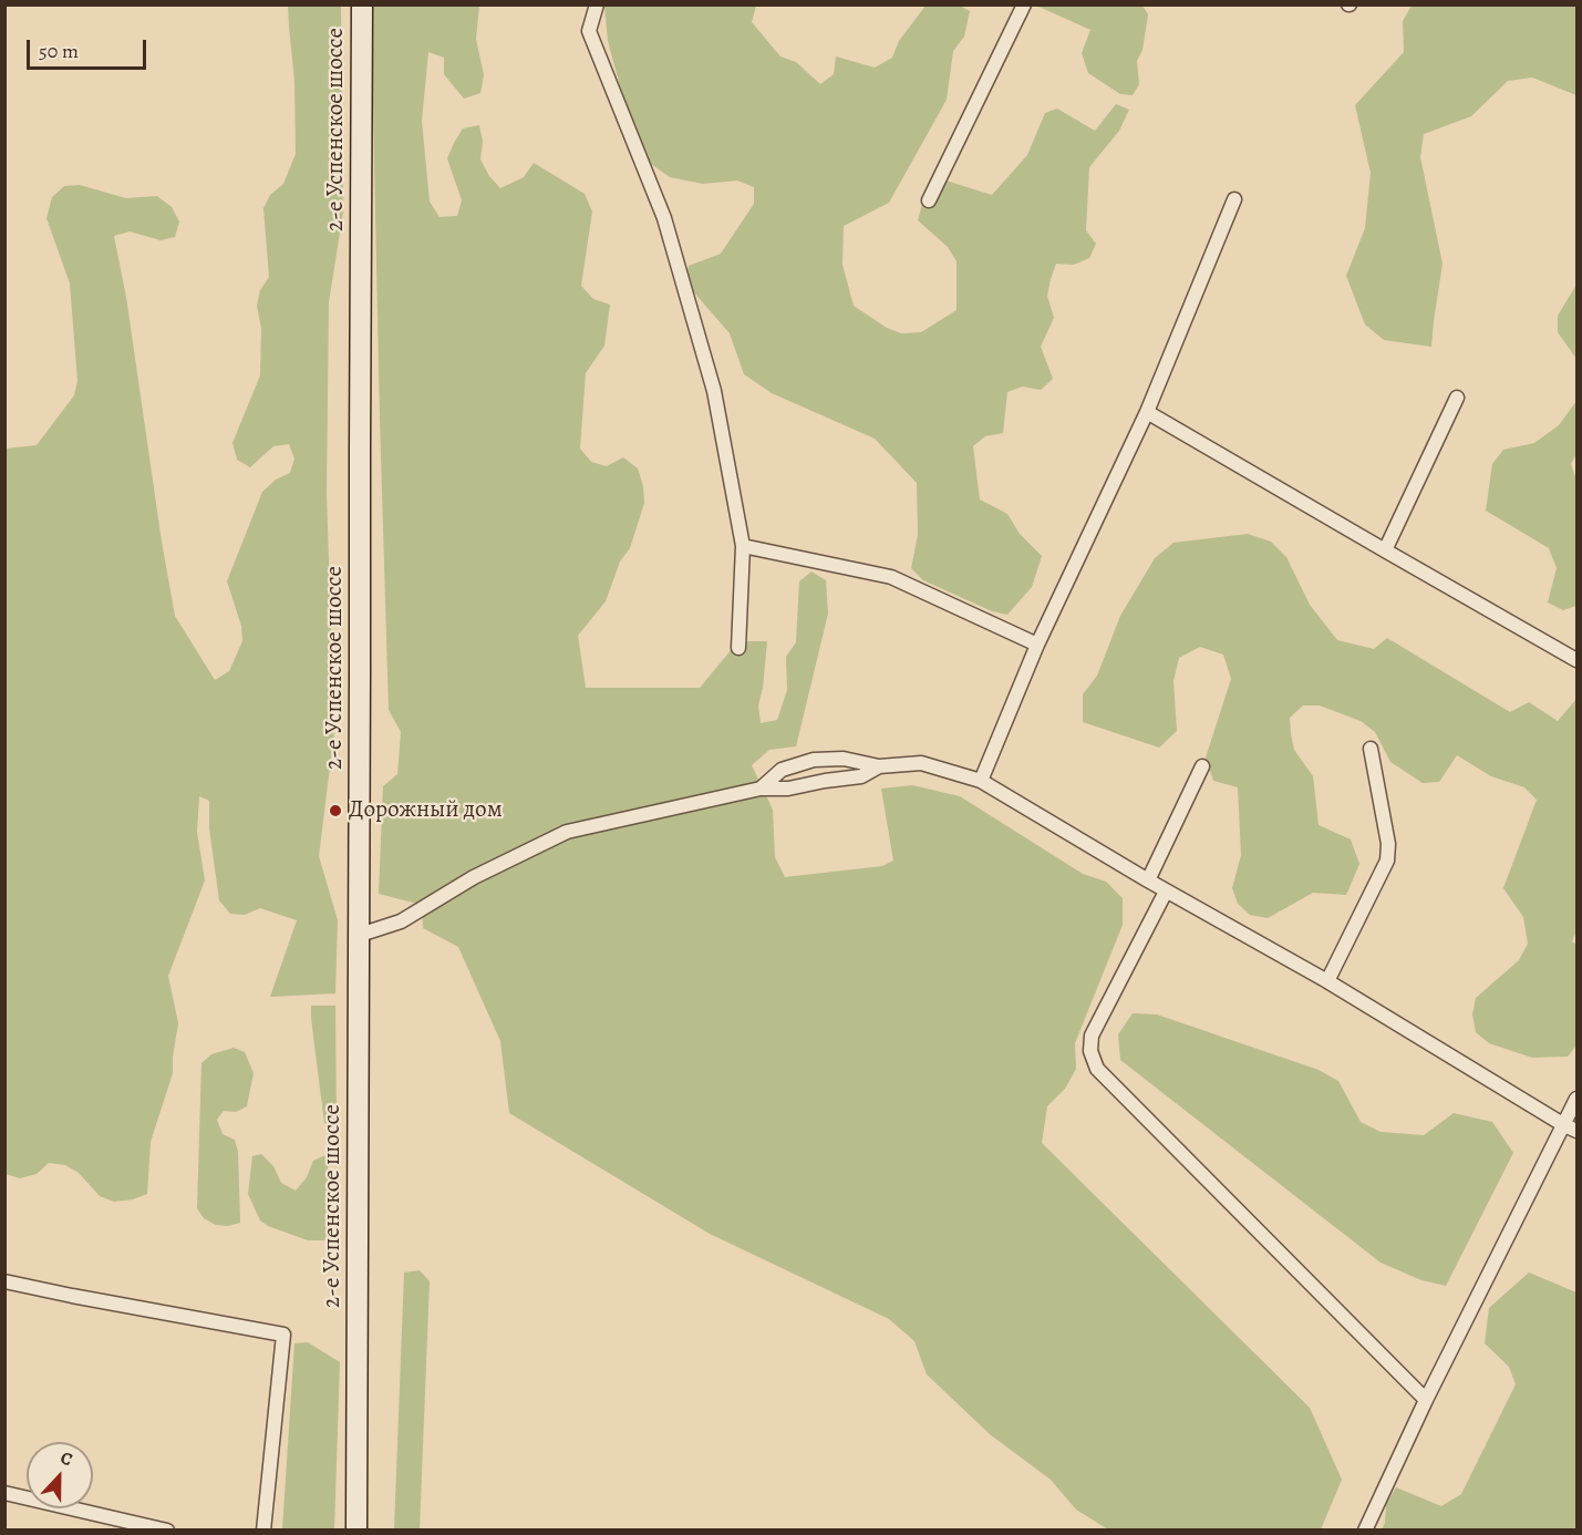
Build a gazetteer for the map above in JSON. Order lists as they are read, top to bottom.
{
  "streets": {
    "main road": ["2-е Успенское шоссе"]
  },
  "places": ["Дорожный дом"],
  "scale_bar": "50 m",
  "north": "top"
}
